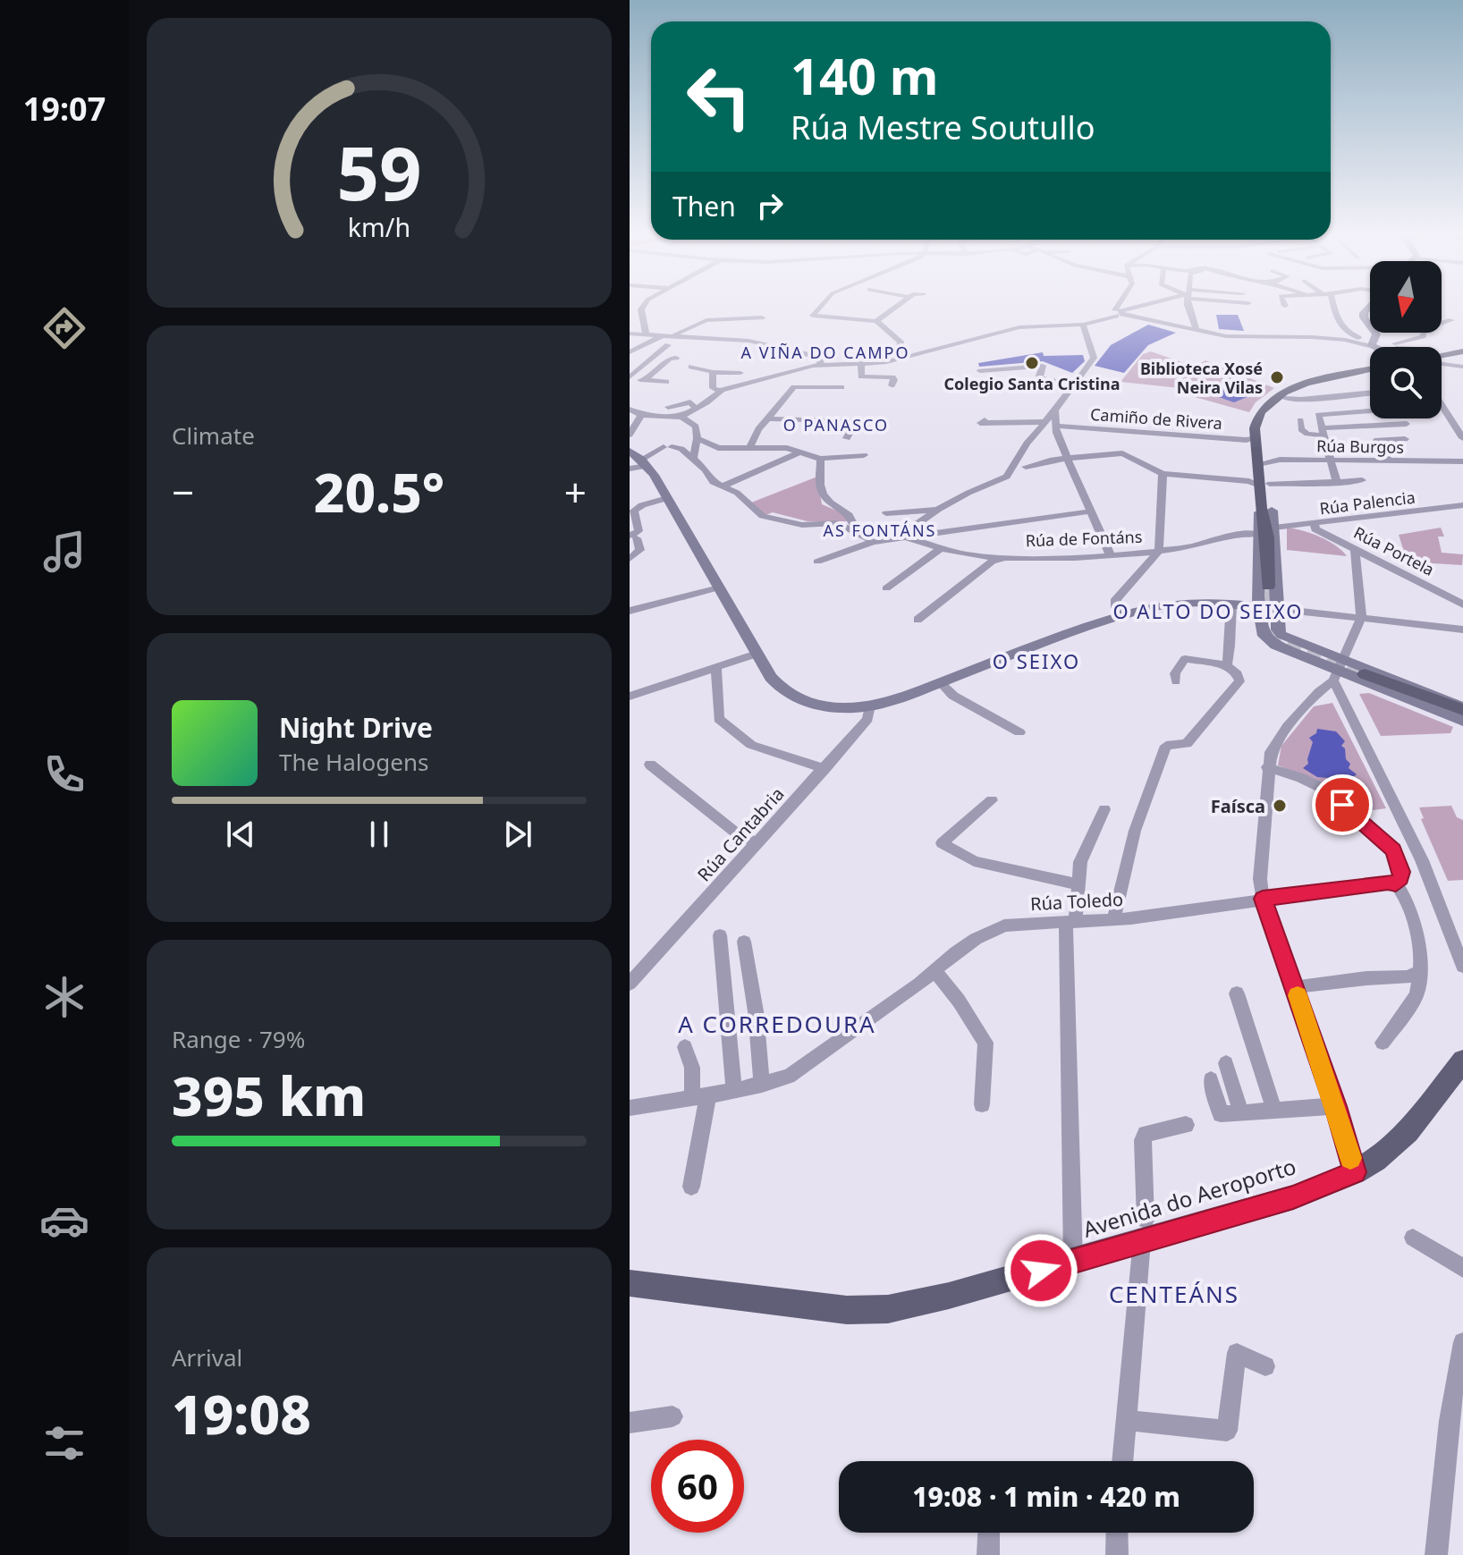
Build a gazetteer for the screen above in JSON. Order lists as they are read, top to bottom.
{
  "streets": {
    "main road": ["Avenida do Aeroporto"],
    "street": [
      "Camiño de Rivera",
      "Rúa Burgos",
      "Rúa Palencia",
      "Rúa de Fontáns",
      "Rúa Portela",
      "Rúa Cantabria",
      "Rúa Toledo"
    ]
  },
  "crossings": [
    ["Rúa Palencia", "Rúa de Fontáns"],
    ["Rúa Palencia", "Rúa Portela"]
  ],
  "districts": [
    "A VIÑA DO CAMPO",
    "O PANASCO",
    "AS FONTÁNS",
    "O ALTO DO SEIXO",
    "O SEIXO",
    "A CORREDOURA",
    "CENTEÁNS"
  ],
  "places": ["Colegio Santa Cristina", "Biblioteca Xosé Neira Vilas", "Faísca"],
  "north": "bottom",
  "page": {
    "tabs": "19:07",
    "turn": ["140 m", "Rúa Mestre Soutullo"],
    "then": "Then",
    "tile": [
      "Climate",
      ["Range · 79%", "395 km"],
      ["Arrival", "19:08"]
    ],
    "heat": ["−", "20.5°", "+"],
    "song": ["Night Drive", "The Halogens"],
    "limit": "60",
    "trip": "19:08 · 1 min · 420 m",
    "gauge": ["59", "km/h"]
  }
}
